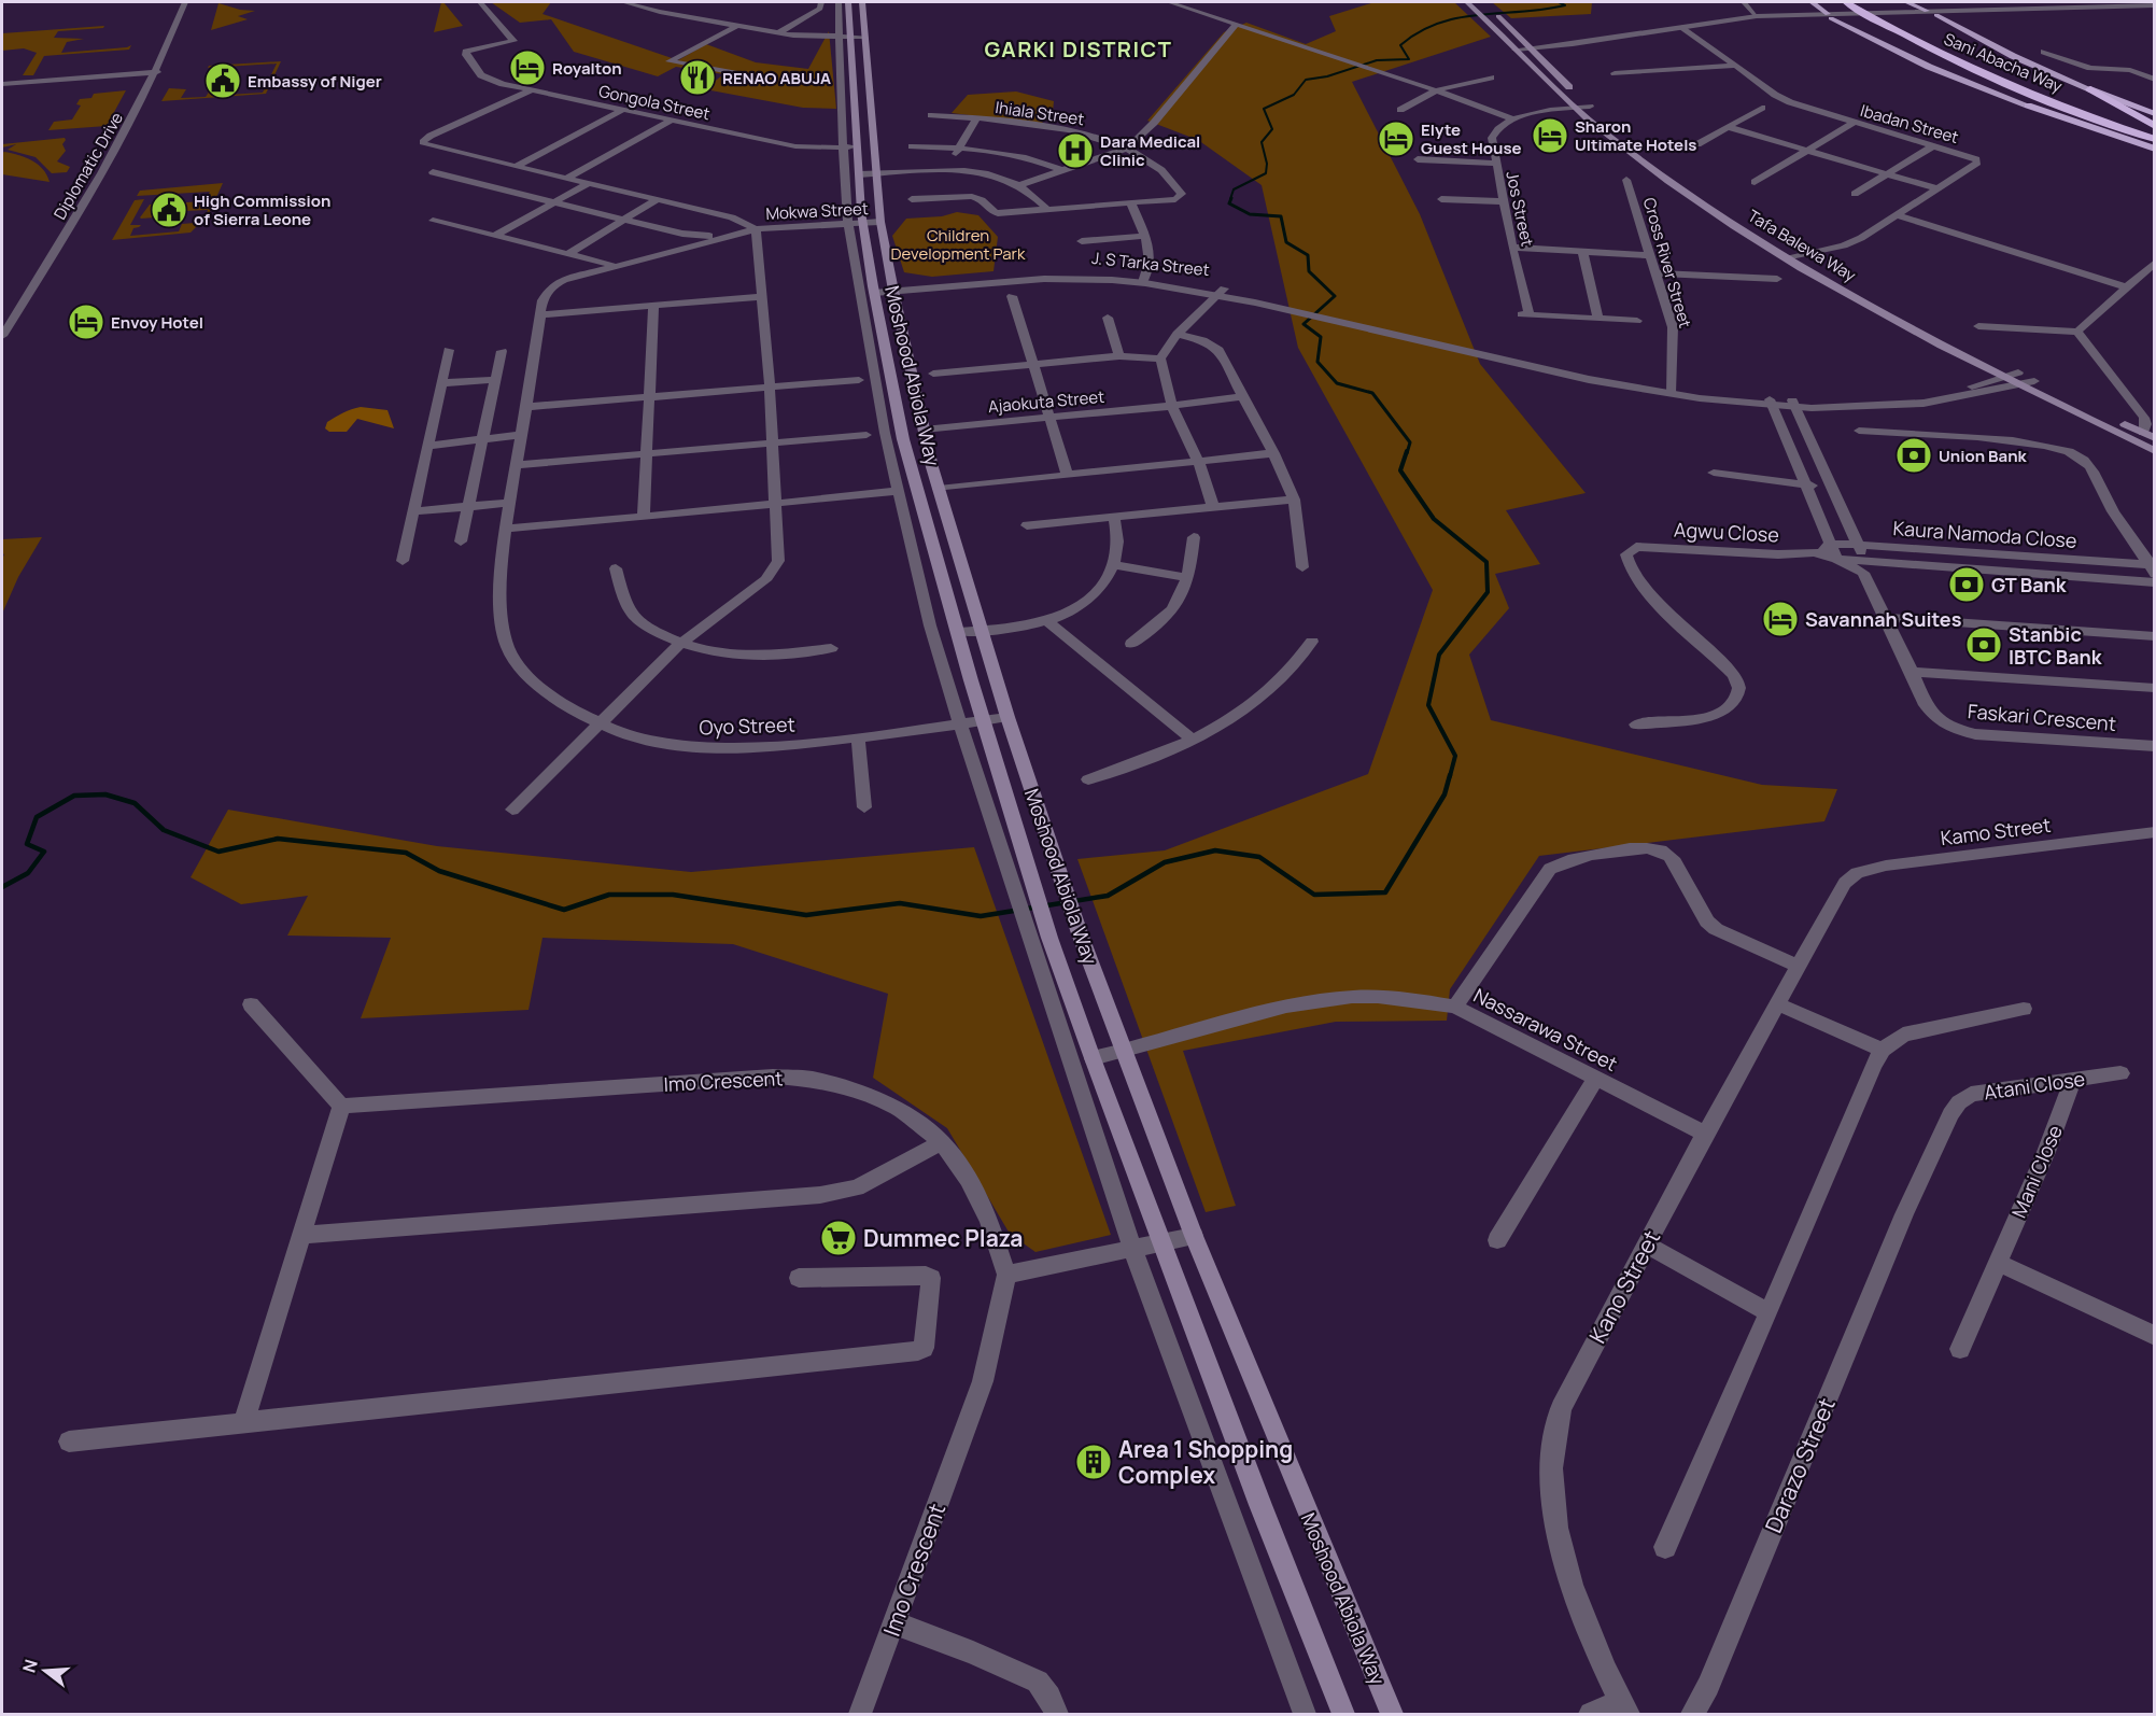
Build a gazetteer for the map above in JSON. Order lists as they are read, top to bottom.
{
  "streets": {
    "highway": ["Sani Abacha Way"],
    "main road": ["Tafa Balewa Way", "Moshood Abiola Way"],
    "street": [
      "Gongola Street",
      "Ihiala Street",
      "Ibadan Street",
      "Diplomatic Drive",
      "Jos Street",
      "Mokwa Street",
      "Cross River Street",
      "J. S Tarka Street",
      "Ajaokuta Street",
      "Agwu Close",
      "Kaura Namoda Close",
      "Faskari Crescent",
      "Oyo Street",
      "Kamo Street",
      "Nassarawa Street",
      "Imo Crescent",
      "Atani Close",
      "Mani Close",
      "Kano Street",
      "Darazo Street"
    ]
  },
  "crossings": [
    ["Gongola Street", "Moshood Abiola Way"],
    ["Ibadan Street", "Tafa Balewa Way"],
    ["Mokwa Street", "Moshood Abiola Way"],
    ["Mokwa Street", "Oyo Street"],
    ["Cross River Street", "J. S Tarka Street"],
    ["J. S Tarka Street", "Moshood Abiola Way"],
    ["J. S Tarka Street", "Faskari Crescent"],
    ["Moshood Abiola Way", "Ajaokuta Street"],
    ["Moshood Abiola Way", "Oyo Street"],
    ["Moshood Abiola Way", "Nassarawa Street"],
    ["Kaura Namoda Close", "Faskari Crescent"],
    ["Kamo Street", "Kano Street"],
    ["Nassarawa Street", "Kano Street"],
    ["Atani Close", "Mani Close"],
    ["Atani Close", "Darazo Street"]
  ],
  "districts": ["GARKI DISTRICT"],
  "parks": ["Children Development Park"],
  "places": {
    "hotel": [
      "Royalton",
      "Sharon Ultimate Hotels",
      "Elyte Guest House",
      "Envoy Hotel",
      "Savannah Suites"
    ],
    "restaurant": ["RENAO ABUJA"],
    "public building": ["Embassy of Niger", "High Commission of Sierra Leone"],
    "hospital": ["Dara Medical Clinic"],
    "bank": ["Union Bank", "GT Bank", "Stanbic IBTC Bank"],
    "supermarket": ["Dummec Plaza"],
    "building": ["Area 1 Shopping Complex"]
  },
  "north": "left"
}
